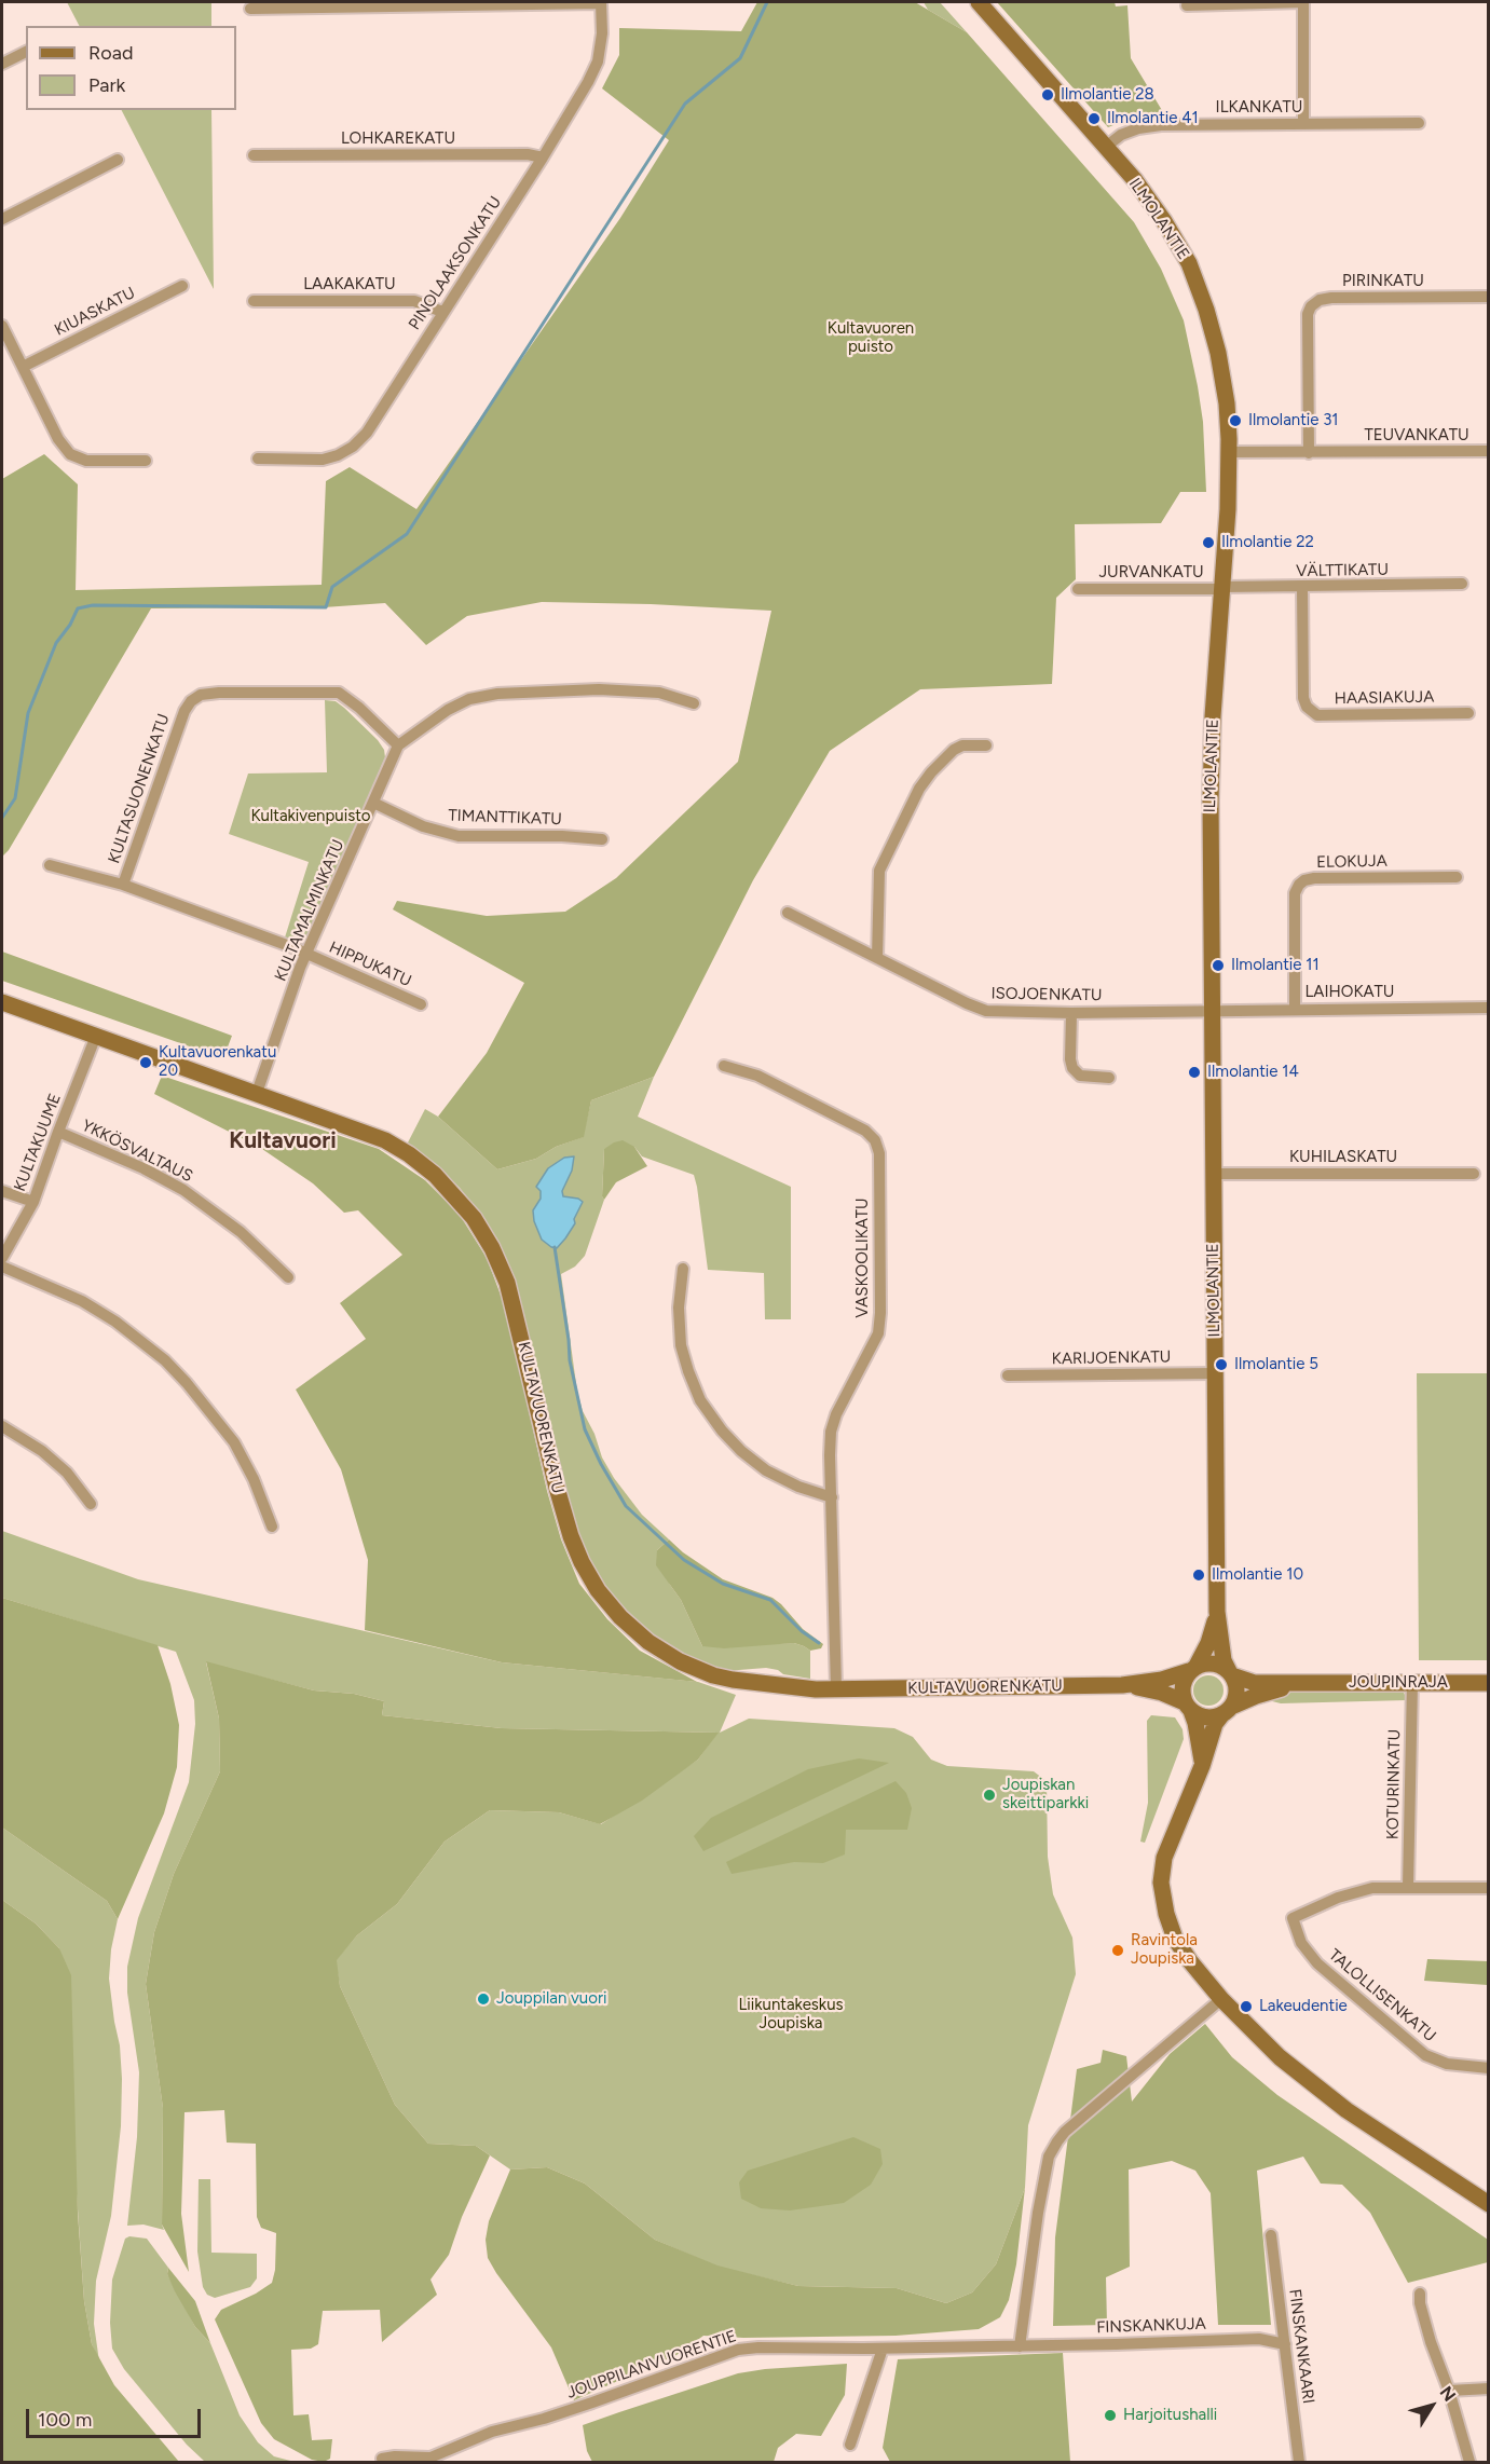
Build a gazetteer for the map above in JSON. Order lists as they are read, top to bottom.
{
  "streets": {
    "street": [
      "ILKANKATU",
      "LOHKAREKATU",
      "ILMOLANTIE",
      "PINOLAAKSONKATU",
      "PIRINKATU",
      "LAAKAKATU",
      "KIUASKATU",
      "TEUVANKATU",
      "VÄLTTIKATU",
      "JURVANKATU",
      "HAASIAKUJA",
      "KULTASUONENKATU",
      "TIMANTTIKATU",
      "ELOKUJA",
      "KULTAMALMINKATU",
      "HIPPUKATU",
      "LAIHOKATU",
      "ISOJOENKATU",
      "KULTAKUUME",
      "YKKÖSVALTAUS",
      "KUHILASKATU",
      "VASKOOLIKATU",
      "KARIJOENKATU",
      "KULTAVUORENKATU",
      "JOUPINRAJA",
      "KOTURINKATU",
      "TALOLLISENKATU",
      "FINSKANKUJA",
      "FINSKANKAARI",
      "JOUPPILANVUORENTIE"
    ]
  },
  "crossings": [
    ["ILKANKATU", "ILMOLANTIE"],
    ["LOHKAREKATU", "PINOLAAKSONKATU"],
    ["ILMOLANTIE", "TEUVANKATU"],
    ["ILMOLANTIE", "VÄLTTIKATU"],
    ["ILMOLANTIE", "JURVANKATU"],
    ["ILMOLANTIE", "LAIHOKATU"],
    ["ILMOLANTIE", "ISOJOENKATU"],
    ["ILMOLANTIE", "KUHILASKATU"],
    ["ILMOLANTIE", "KARIJOENKATU"],
    ["ILMOLANTIE", "KULTAVUORENKATU"],
    ["ILMOLANTIE", "JOUPINRAJA"],
    ["PINOLAAKSONKATU", "LAAKAKATU"],
    ["PIRINKATU", "TEUVANKATU"],
    ["VÄLTTIKATU", "JURVANKATU"],
    ["VÄLTTIKATU", "HAASIAKUJA"],
    ["KULTASUONENKATU", "KULTAMALMINKATU"],
    ["KULTASUONENKATU", "HIPPUKATU"],
    ["TIMANTTIKATU", "KULTAMALMINKATU"],
    ["ELOKUJA", "LAIHOKATU"],
    ["KULTAMALMINKATU", "HIPPUKATU"],
    ["KULTAMALMINKATU", "KULTAVUORENKATU"],
    ["LAIHOKATU", "ISOJOENKATU"],
    ["KULTAKUUME", "YKKÖSVALTAUS"],
    ["KULTAKUUME", "KULTAVUORENKATU"],
    ["VASKOOLIKATU", "KULTAVUORENKATU"],
    ["KULTAVUORENKATU", "JOUPINRAJA"],
    ["JOUPINRAJA", "KOTURINKATU"],
    ["KOTURINKATU", "TALOLLISENKATU"],
    ["FINSKANKUJA", "FINSKANKAARI"],
    ["FINSKANKUJA", "JOUPPILANVUORENTIE"]
  ],
  "districts": ["Kultavuori"],
  "parks": ["Kultavuoren puisto", "Kultakivenpuisto", "Liikuntakeskus Joupiska"],
  "places": [
    "Ilmolantie 28",
    "Ilmolantie 41",
    "Ilmolantie 31",
    "Ilmolantie 22",
    "Ilmolantie 11",
    "Kultavuorenkatu 20",
    "Ilmolantie 14",
    "Ilmolantie 5",
    "Ilmolantie 10",
    "Joupiskan skeittiparkki",
    "Ravintola Joupiska",
    "Jouppilan vuori",
    "Lakeudentie",
    "Harjoitushalli"
  ],
  "legend": ["Road", "Park"],
  "scale_bar": "100 m",
  "north": "top right"
}
